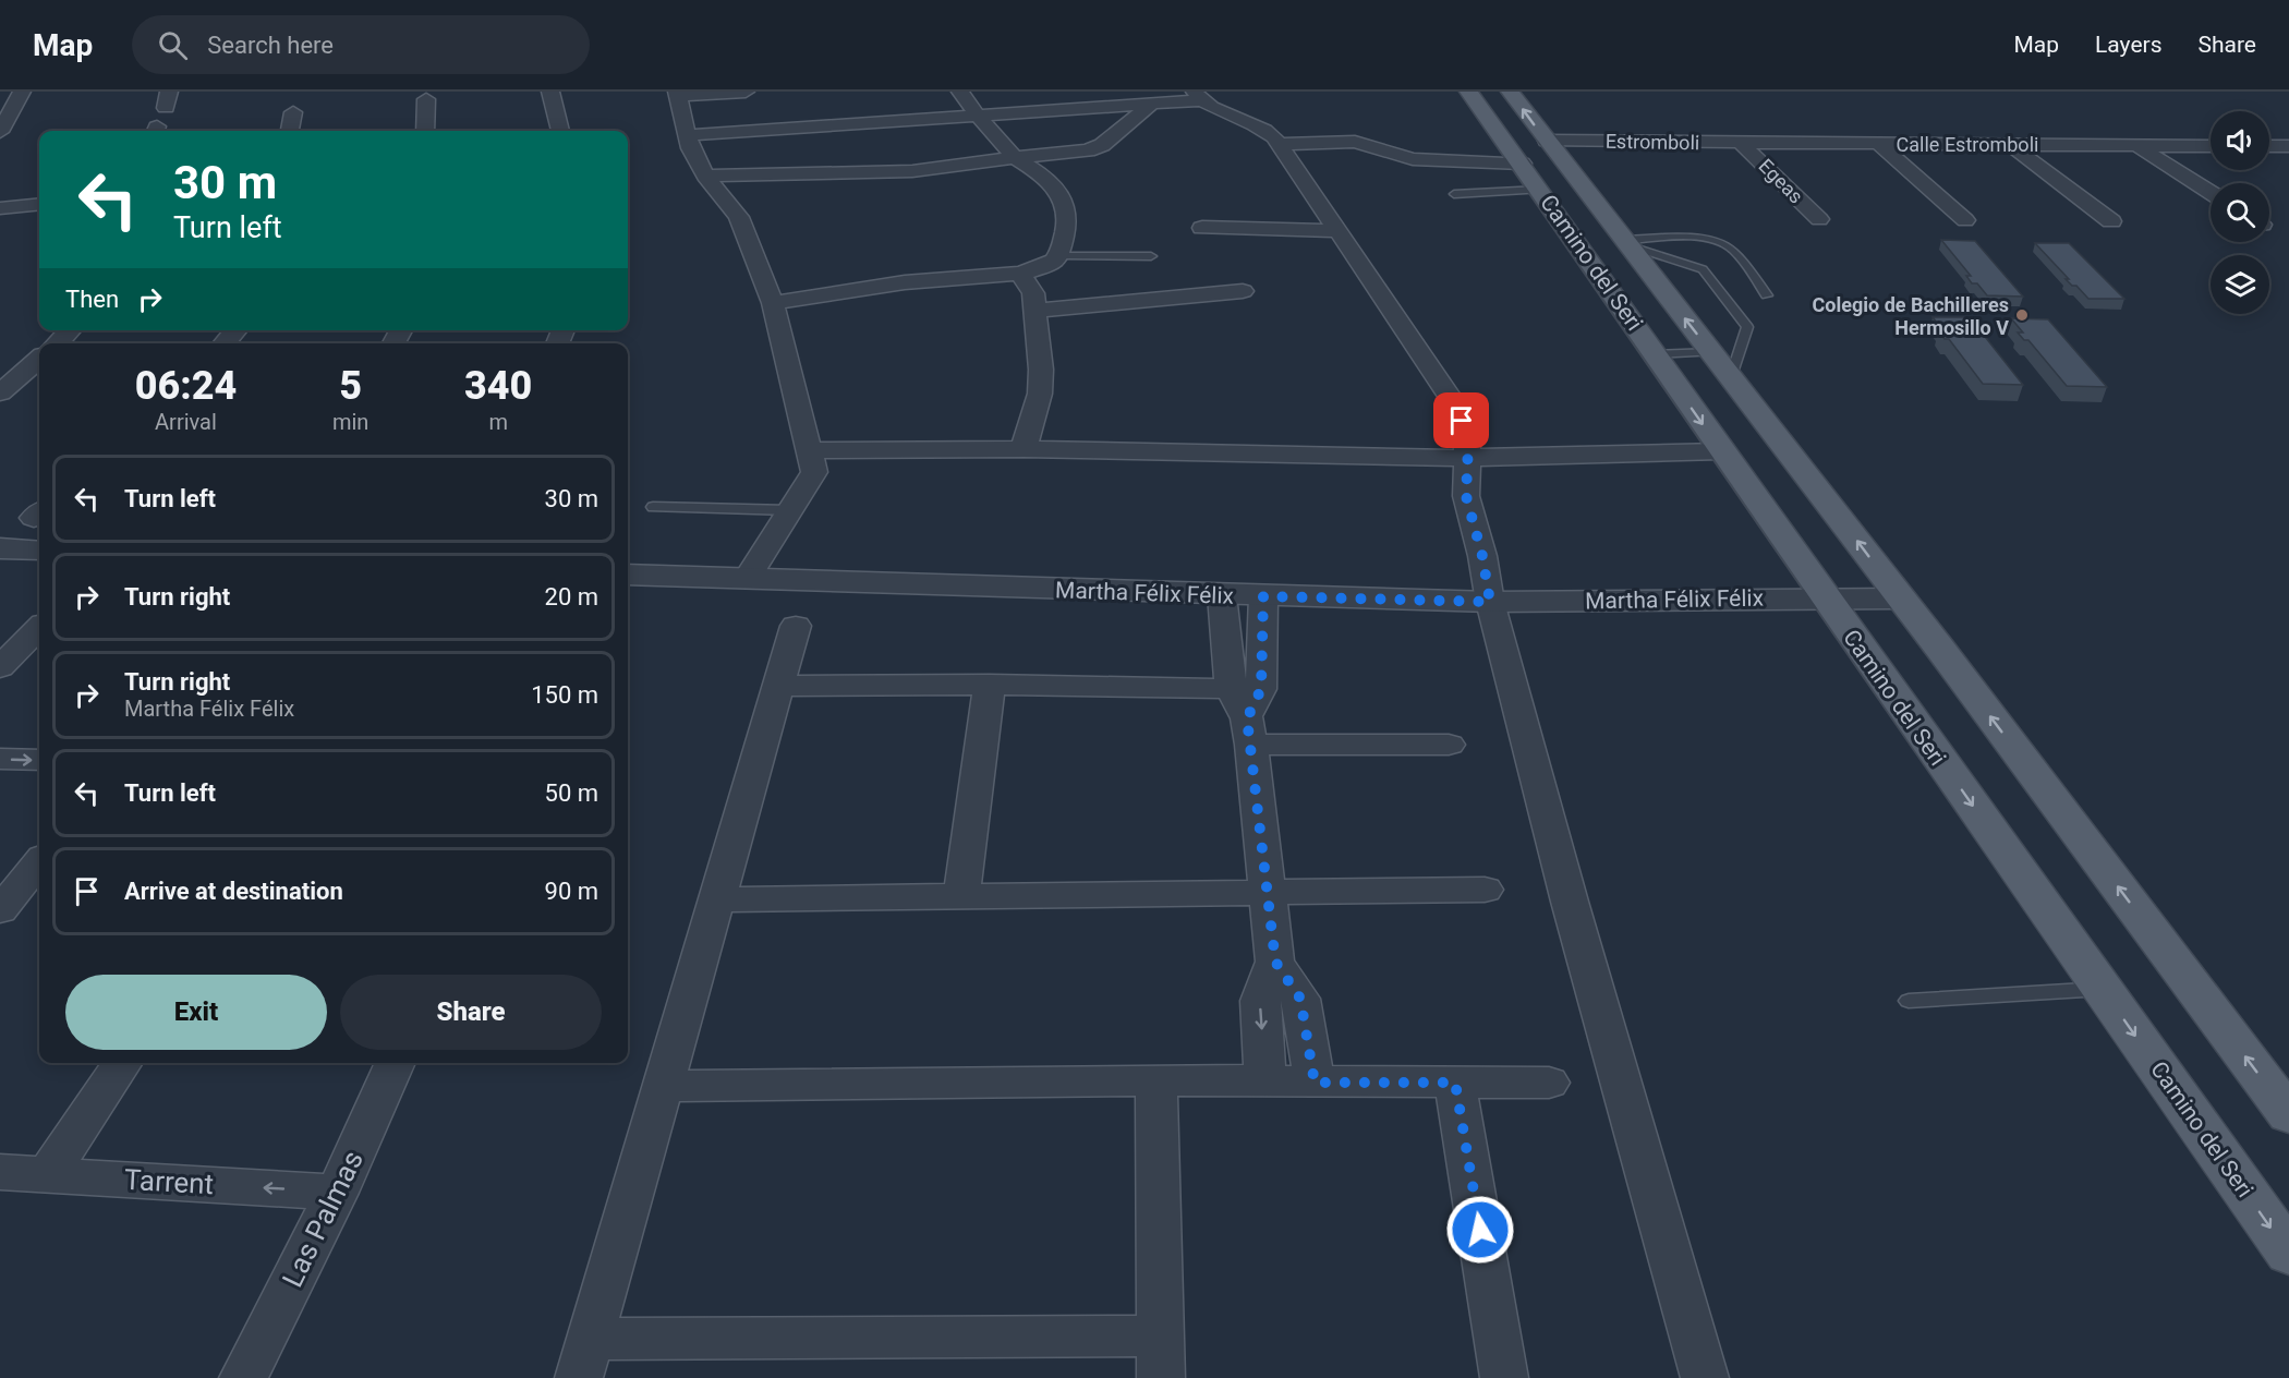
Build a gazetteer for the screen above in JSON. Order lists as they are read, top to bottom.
{
  "streets": {
    "main road": ["Camino del Seri"],
    "street": [
      "Estromboli",
      "Calle Estromboli",
      "Egeas",
      "Martha Félix Félix",
      "Tarrent",
      "Las Palmas"
    ]
  },
  "crossings": [
    ["Estromboli", "Calle Estromboli"],
    ["Estromboli", "Camino del Seri"],
    ["Calle Estromboli", "Egeas"],
    ["Camino del Seri", "Martha Félix Félix"],
    ["Tarrent", "Las Palmas"]
  ],
  "one_way": ["Tarrent"],
  "places": ["Colegio de Bachilleres Hermosillo V"],
  "page": {
    "header": "Map",
    "search": "Search here",
    "nav": ["Map", "Layers", "Share"],
    "turn": ["30 m", "Turn left"],
    "then": "Then",
    "eta": [
      "06:24",
      "Arrival",
      "5",
      "min",
      "340",
      "m"
    ],
    "list": [
      {
        "name": "Turn left",
        "value": "30 m"
      },
      {
        "name": "Turn right",
        "value": "20 m"
      },
      {
        "name": "Turn right",
        "note": "Martha Félix Félix",
        "value": "150 m"
      },
      {
        "name": "Turn left",
        "value": "50 m"
      },
      {
        "name": "Arrive at destination",
        "value": "90 m"
      }
    ],
    "buttons": ["Exit", "Share"]
  }
}
